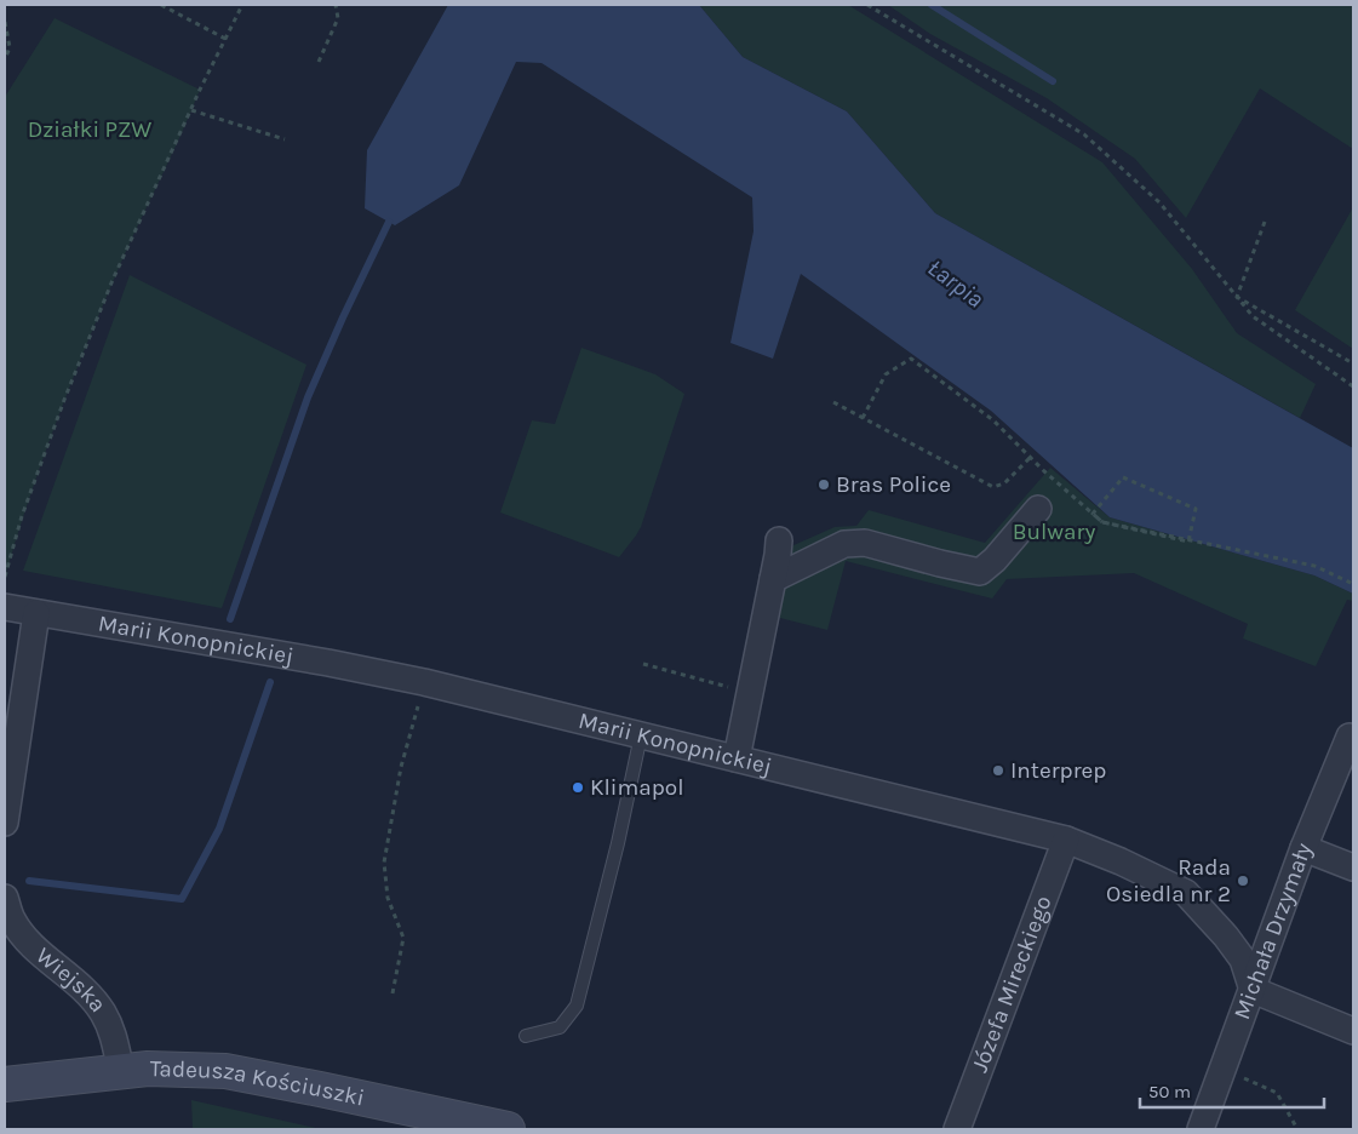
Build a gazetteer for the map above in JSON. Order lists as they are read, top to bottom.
{
  "streets": {
    "main road": ["Tadeusza Kościuszki"],
    "street": [
      "Marii Konopnickiej",
      "Michała Drzymały",
      "Wiejska",
      "Józefa Mireckiego"
    ]
  },
  "crossings": [
    ["Marii Konopnickiej", "Michała Drzymały"],
    ["Marii Konopnickiej", "Józefa Mireckiego"],
    ["Wiejska", "Tadeusza Kościuszki"]
  ],
  "water": ["Łarpia"],
  "parks": ["Działki PZW", "Bulwary"],
  "places": [
    "Bras Police",
    "Interprep",
    "Klimapol",
    "Rada Osiedla nr 2"
  ],
  "scale_bar": "50 m"
}
